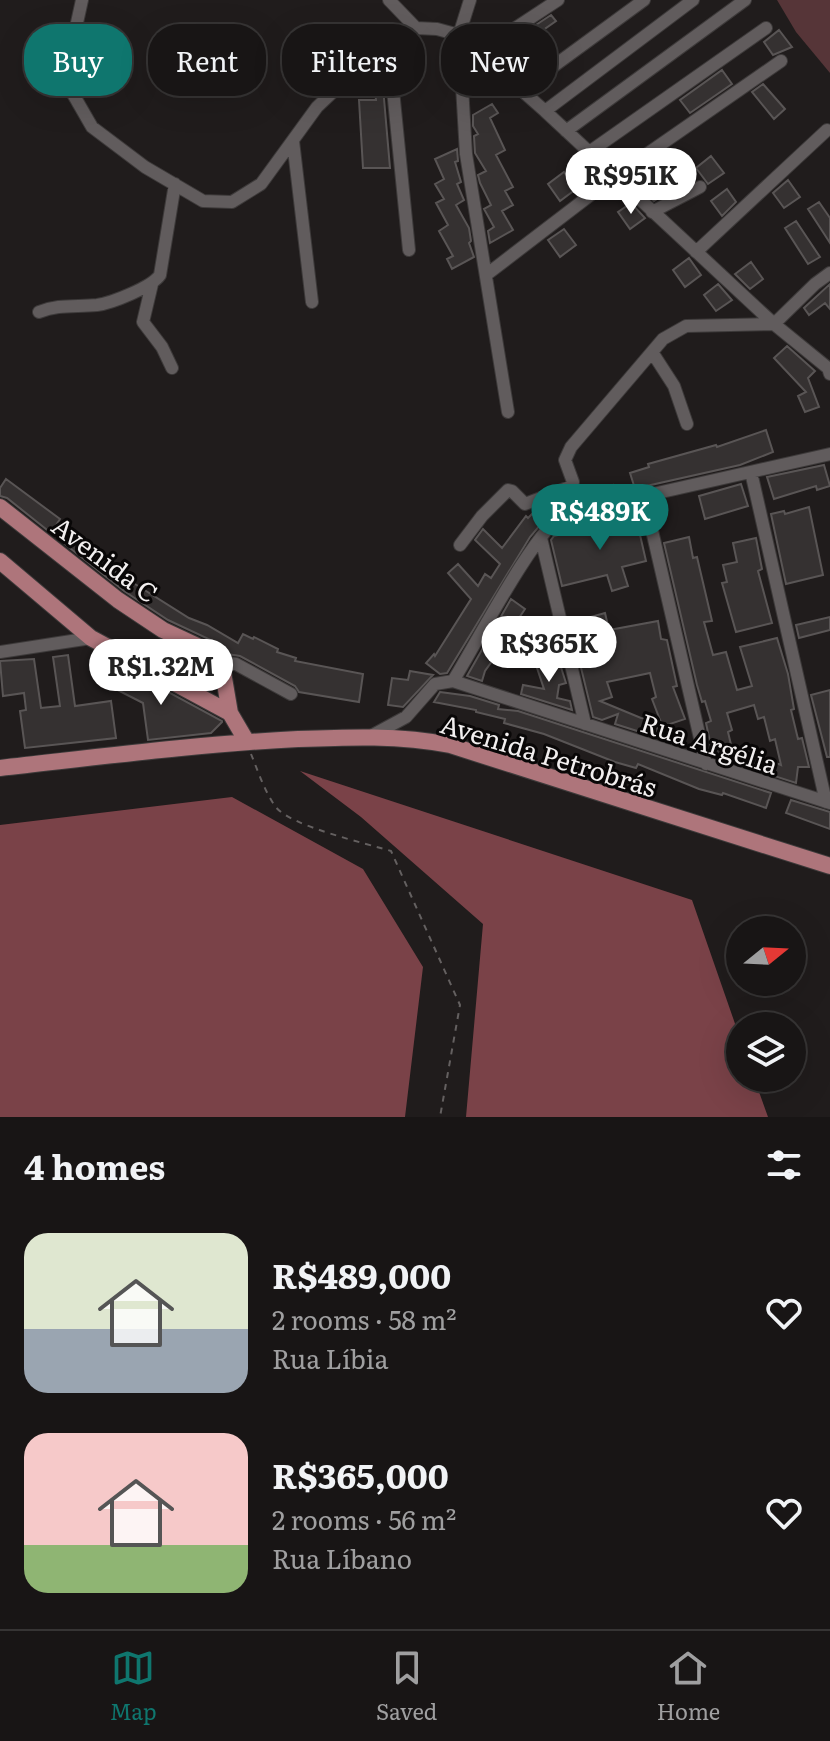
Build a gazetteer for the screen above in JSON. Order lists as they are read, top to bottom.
{
  "streets": {
    "main road": ["Avenida C", "Avenida Petrobrás"],
    "street": ["Rua Argélia"]
  },
  "north": "right",
  "page": {
    "chip": [
      "Buy",
      "Rent",
      "Filters",
      "New"
    ],
    "price": [
      "R$951K",
      "R$489K",
      "R$365K",
      "R$1.32M"
    ],
    "heading": "4 homes",
    "list": [
      {
        "name": "R$489,000",
        "note": "2 rooms · 58 m² · Rua Líbia"
      },
      {
        "name": "R$365,000",
        "note": "2 rooms · 56 m² · Rua Líbano"
      }
    ],
    "tabs": ["Map", "Saved", "Home"]
  }
}
